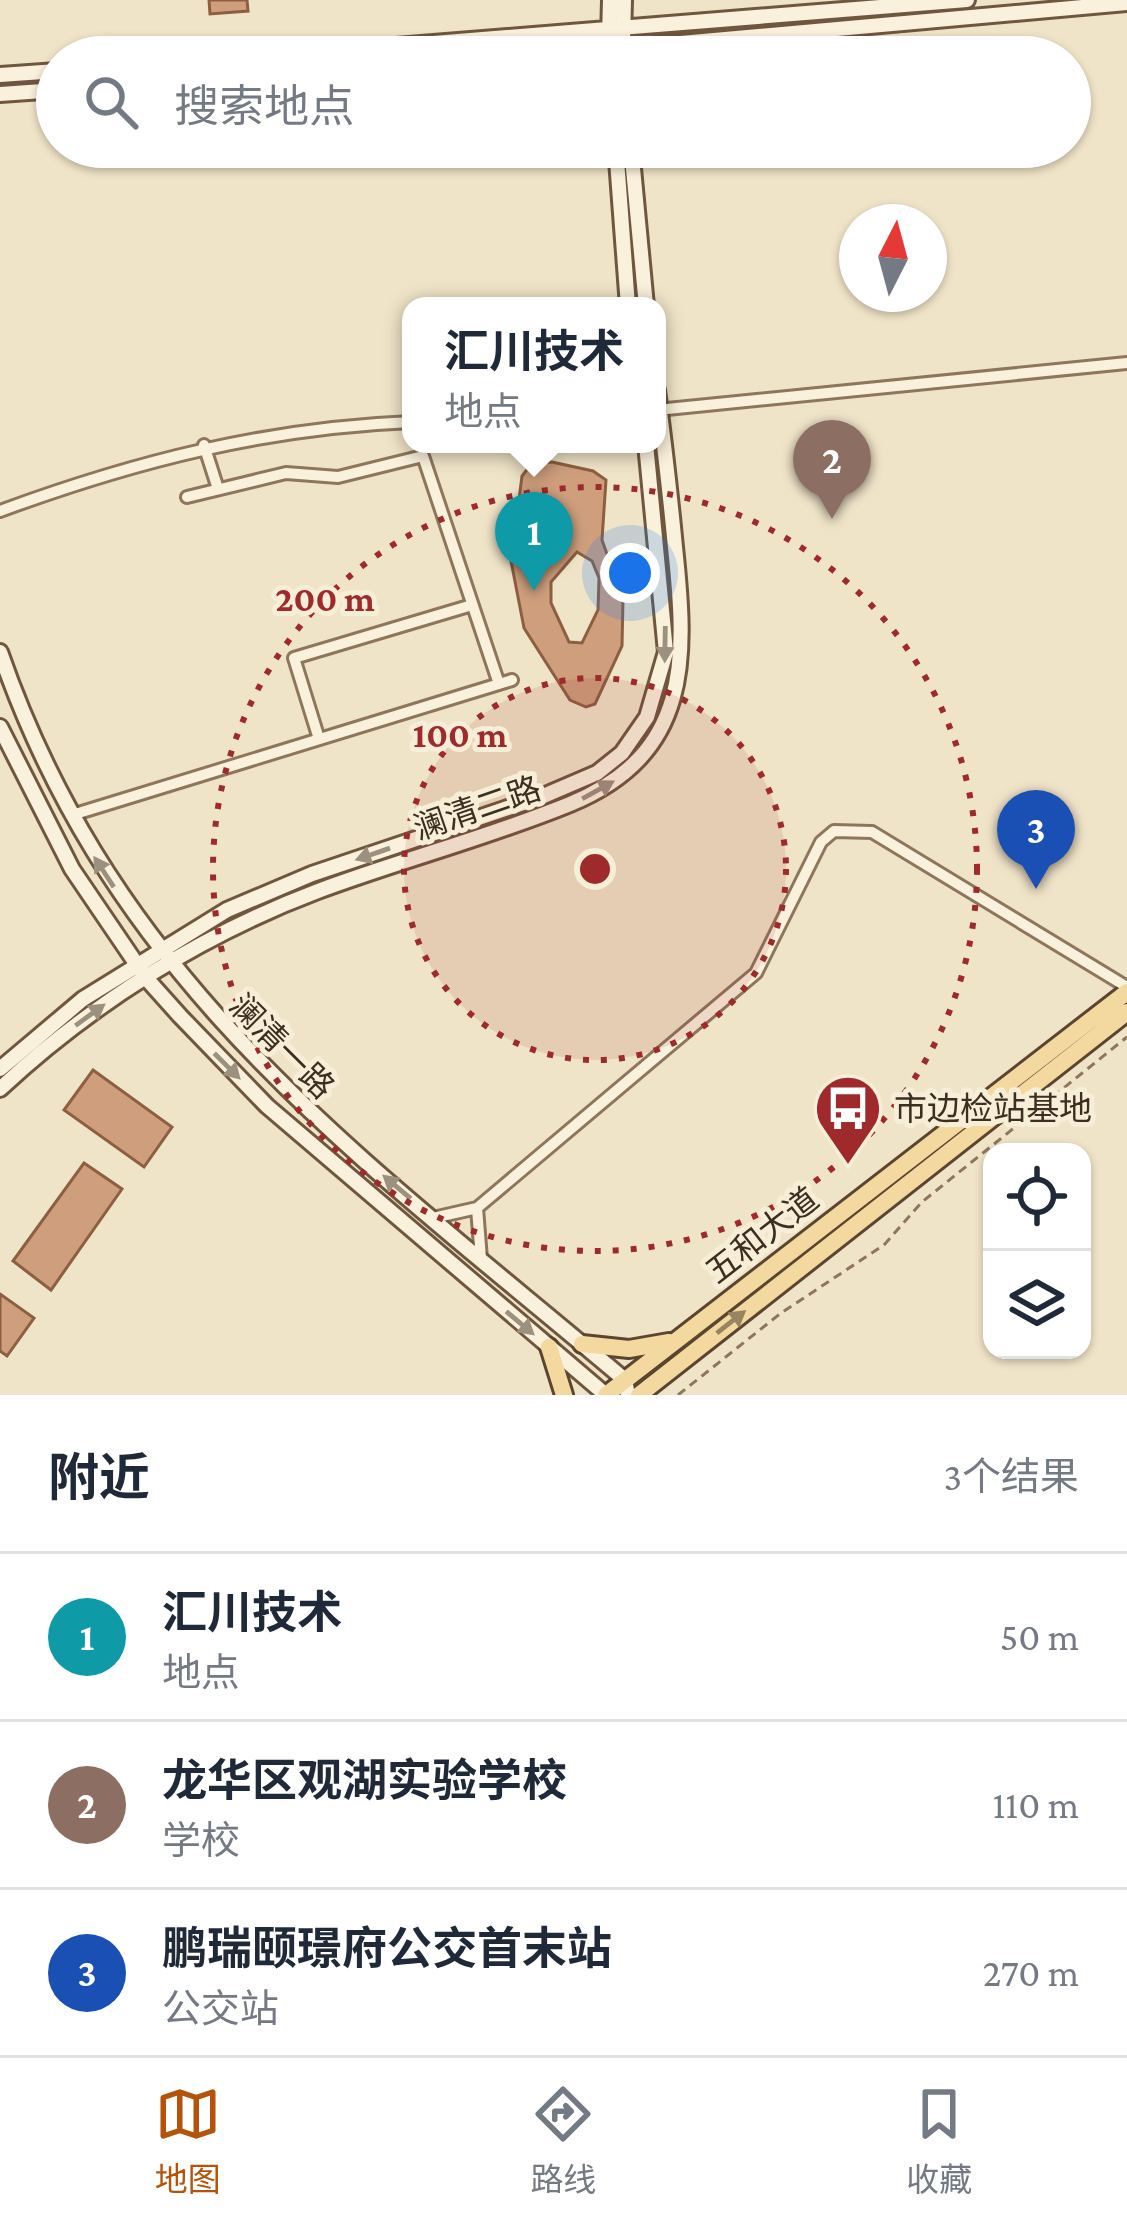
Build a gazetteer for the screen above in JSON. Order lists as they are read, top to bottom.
{
  "streets": {
    "main road": ["五和大道"],
    "street": ["澜清二路", "澜清一路"]
  },
  "crossings": [
    ["澜清二路", "澜清一路"],
    ["澜清一路", "五和大道"]
  ],
  "places": {
    "bus stop": ["市边检站基地"]
  },
  "north": "top",
  "page": {
    "search": "搜索地点",
    "popup": ["汇川技术", "地点"],
    "pins": ["2", "1", "3"],
    "heading": ["附近", "3个结果"],
    "list": [
      {
        "mark": "1",
        "name": "汇川技术",
        "note": "地点",
        "value": "50 m"
      },
      {
        "mark": "2",
        "name": "龙华区观湖实验学校",
        "note": "学校",
        "value": "110 m"
      },
      {
        "mark": "3",
        "name": "鹏瑞颐璟府公交首末站",
        "note": "公交站",
        "value": "270 m"
      }
    ],
    "nav": ["地图", "路线", "收藏"]
  },
  "rings": ["200 m", "100 m"]
}
